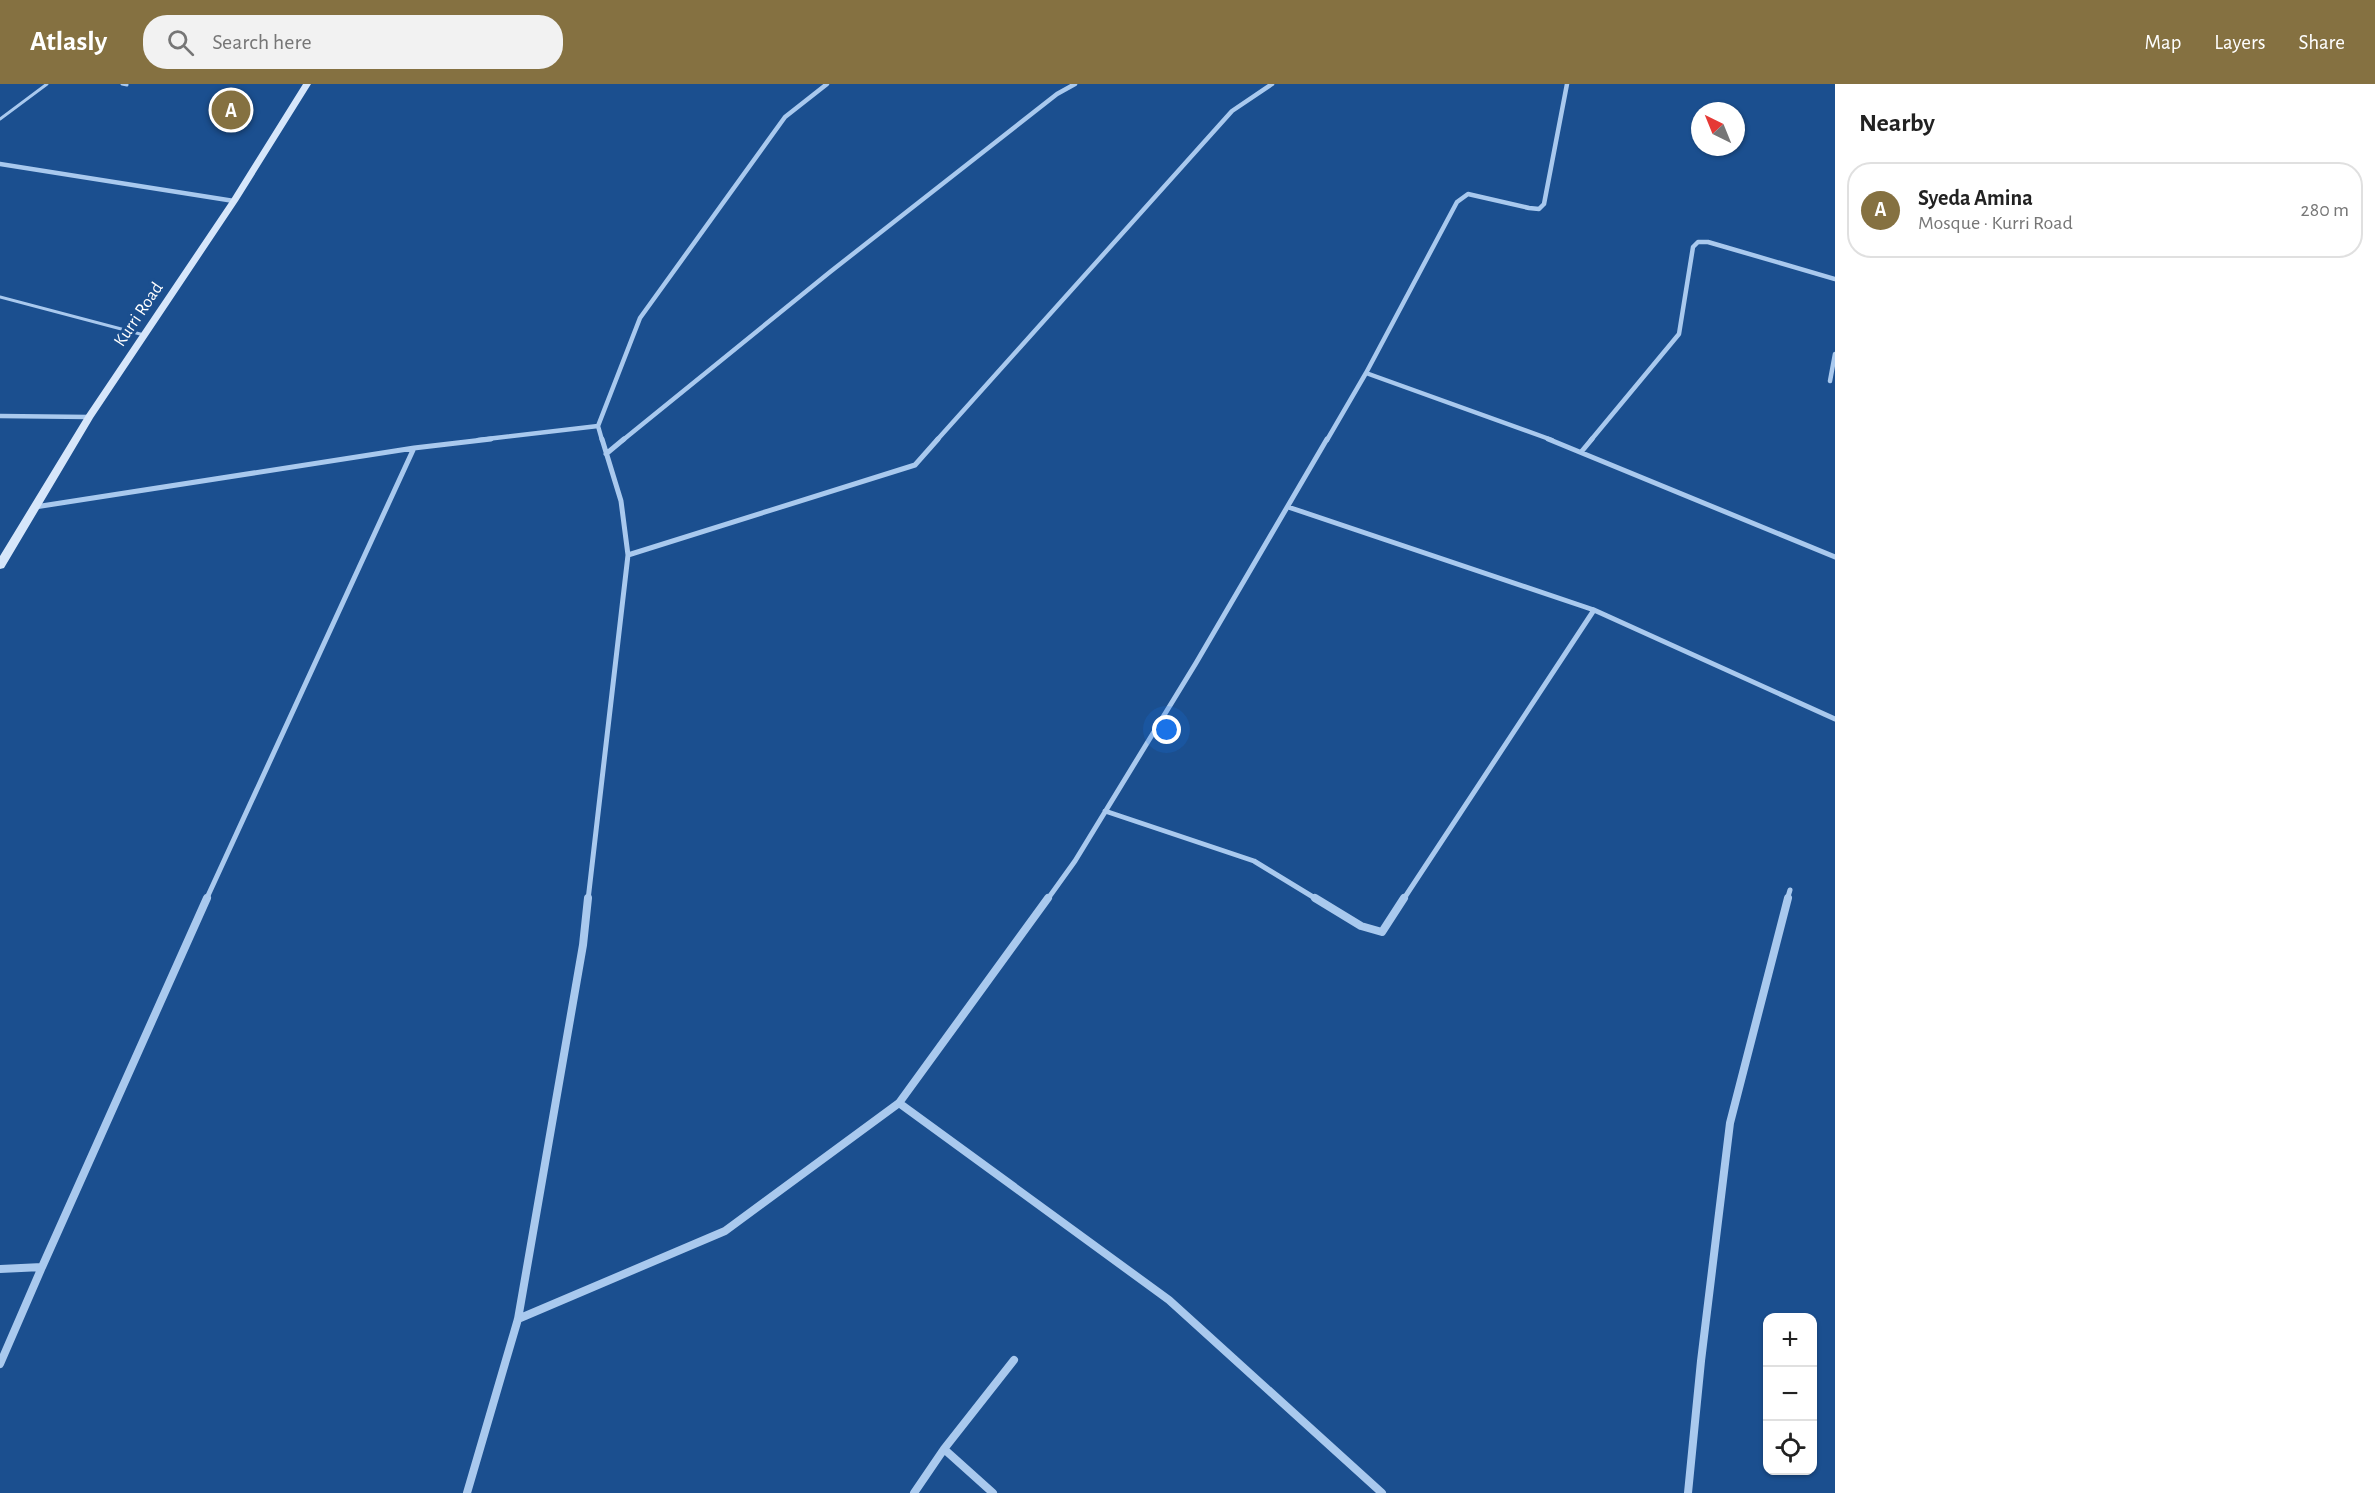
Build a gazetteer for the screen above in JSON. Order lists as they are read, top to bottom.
{
  "streets": {
    "main road": ["Kurri Road"]
  },
  "north": "top left",
  "page": {
    "header": "Atlasly",
    "search": "Search here",
    "nav": ["Map", "Layers", "Share"],
    "heading": "Nearby",
    "pins": "A",
    "list": [
      {
        "mark": "A",
        "name": "Syeda Amina",
        "note": "Mosque · Kurri Road",
        "value": "280 m"
      }
    ],
    "map_buttons": ["+", "−"]
  }
}
